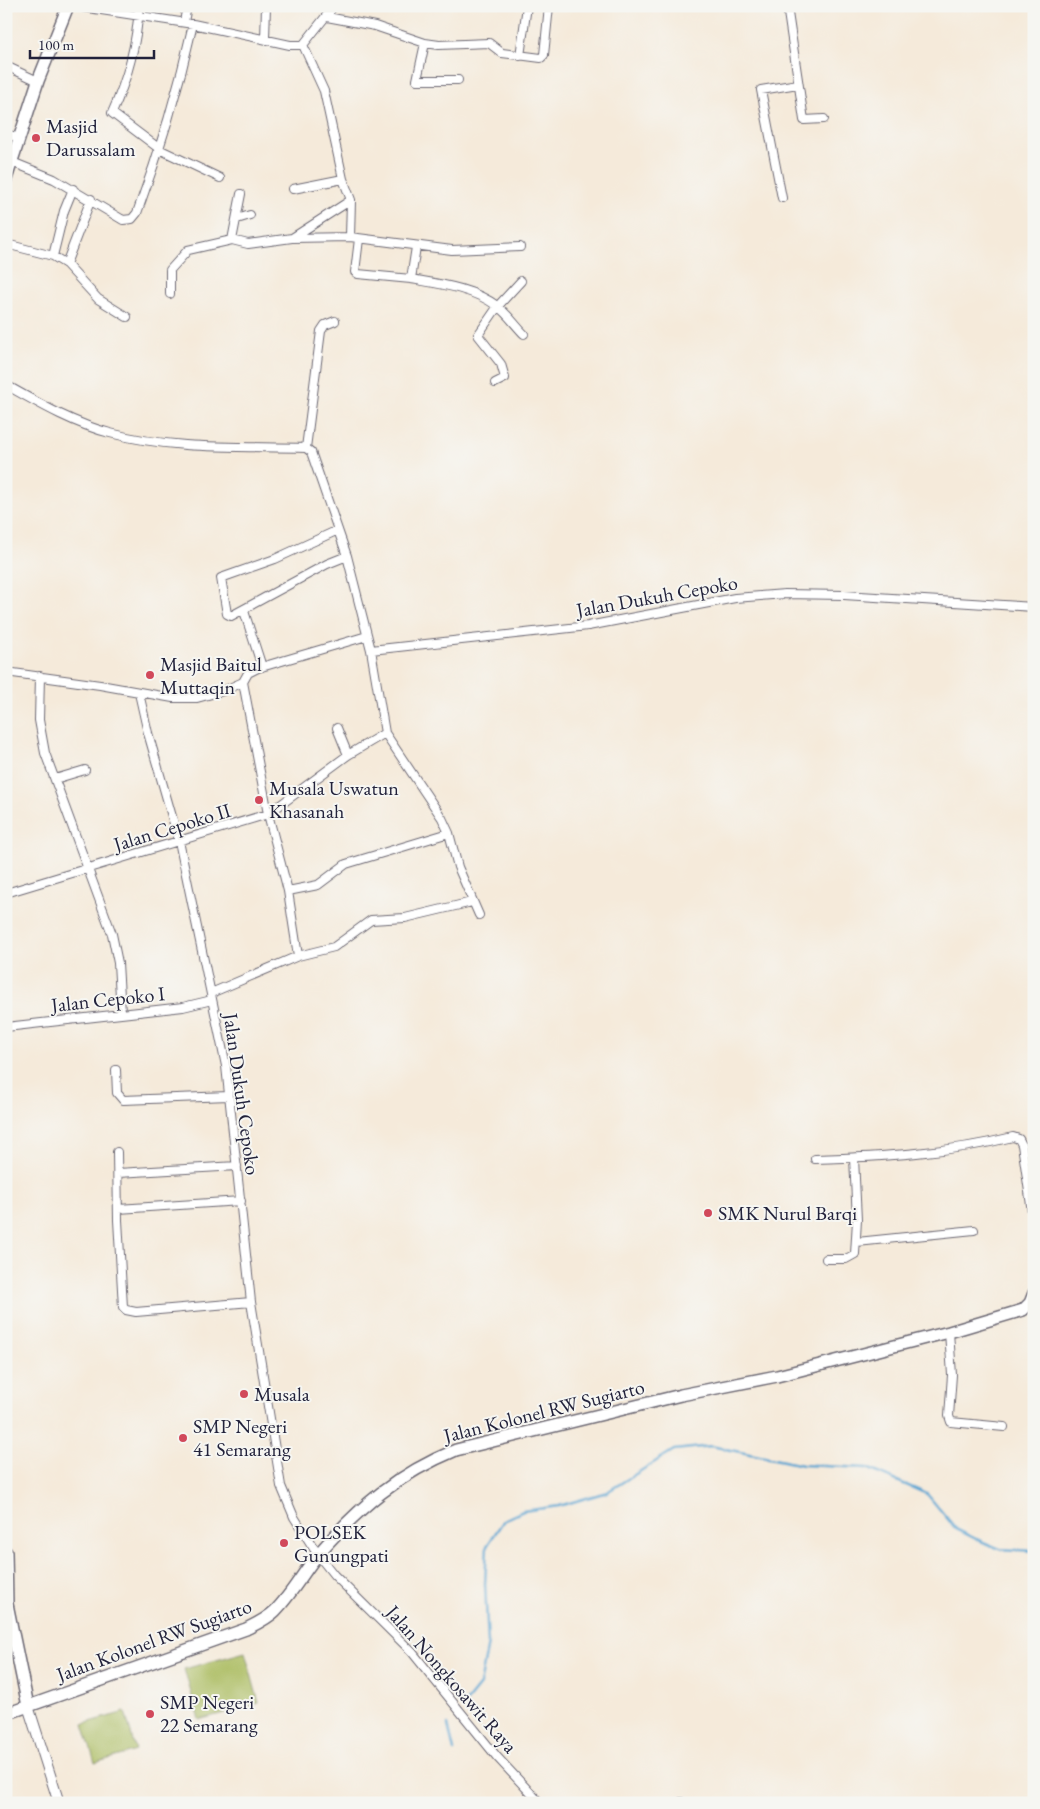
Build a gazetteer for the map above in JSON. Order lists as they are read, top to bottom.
{
  "streets": {
    "main road": ["Jalan Kolonel RW Sugiarto"],
    "street": [
      "Jalan Dukuh Cepoko",
      "Jalan Cepoko II",
      "Jalan Cepoko I",
      "Jalan Nongkosawit Raya"
    ]
  },
  "crossings": [
    ["Jalan Dukuh Cepoko", "Jalan Cepoko II"],
    ["Jalan Dukuh Cepoko", "Jalan Cepoko I"],
    ["Jalan Dukuh Cepoko", "Jalan Kolonel RW Sugiarto"],
    ["Jalan Dukuh Cepoko", "Jalan Nongkosawit Raya"],
    ["Jalan Kolonel RW Sugiarto", "Jalan Nongkosawit Raya"]
  ],
  "places": [
    "Masjid Darussalam",
    "Masjid Baitul Muttaqin",
    "Musala Uswatun Khasanah",
    "SMK Nurul Barqi",
    "Musala",
    "SMP Negeri 41 Semarang",
    "POLSEK Gunungpati",
    "SMP Negeri 22 Semarang"
  ],
  "scale_bar": "100 m"
}
